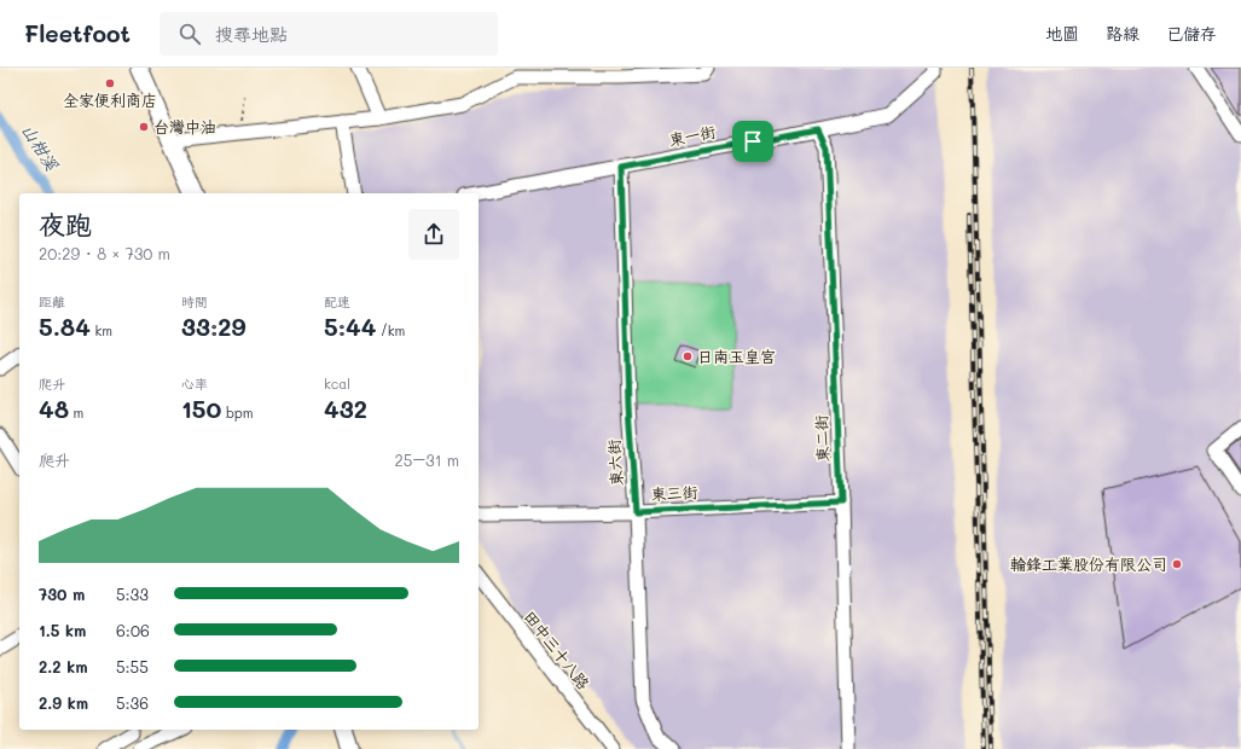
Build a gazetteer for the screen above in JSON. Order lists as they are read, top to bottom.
{
  "streets": {
    "street": [
      "東一街",
      "東二街",
      "東六街",
      "東三街",
      "田中三十八路"
    ]
  },
  "crossings": [
    ["東一街", "東二街"],
    ["東一街", "東六街"],
    ["東二街", "東三街"],
    ["東六街", "東三街"]
  ],
  "water": ["山柑溪"],
  "places": [
    "全家便利商店",
    "台灣中油",
    "日南玉皇宮",
    "輪鋒工業股份有限公司"
  ],
  "page": {
    "header": "Fleetfoot",
    "search": "搜尋地點",
    "nav": ["地圖", "路線", "已儲存"],
    "heading": ["夜跑", "20:29 · 8 × 730 m"],
    "stats": [
      ["距離", "5.84 km"],
      ["時間", "33:29"],
      ["配速", "5:44 /km"],
      ["爬升", "48 m"],
      ["心率", "150 bpm"],
      ["kcal", "432"]
    ],
    "chart": ["爬升", "25–31 m"],
    "list": [
      {
        "name": "730 m",
        "note": "5:33"
      },
      {
        "name": "1.5 km",
        "note": "6:06"
      },
      {
        "name": "2.2 km",
        "note": "5:55"
      },
      {
        "name": "2.9 km",
        "note": "5:36"
      }
    ]
  }
}
